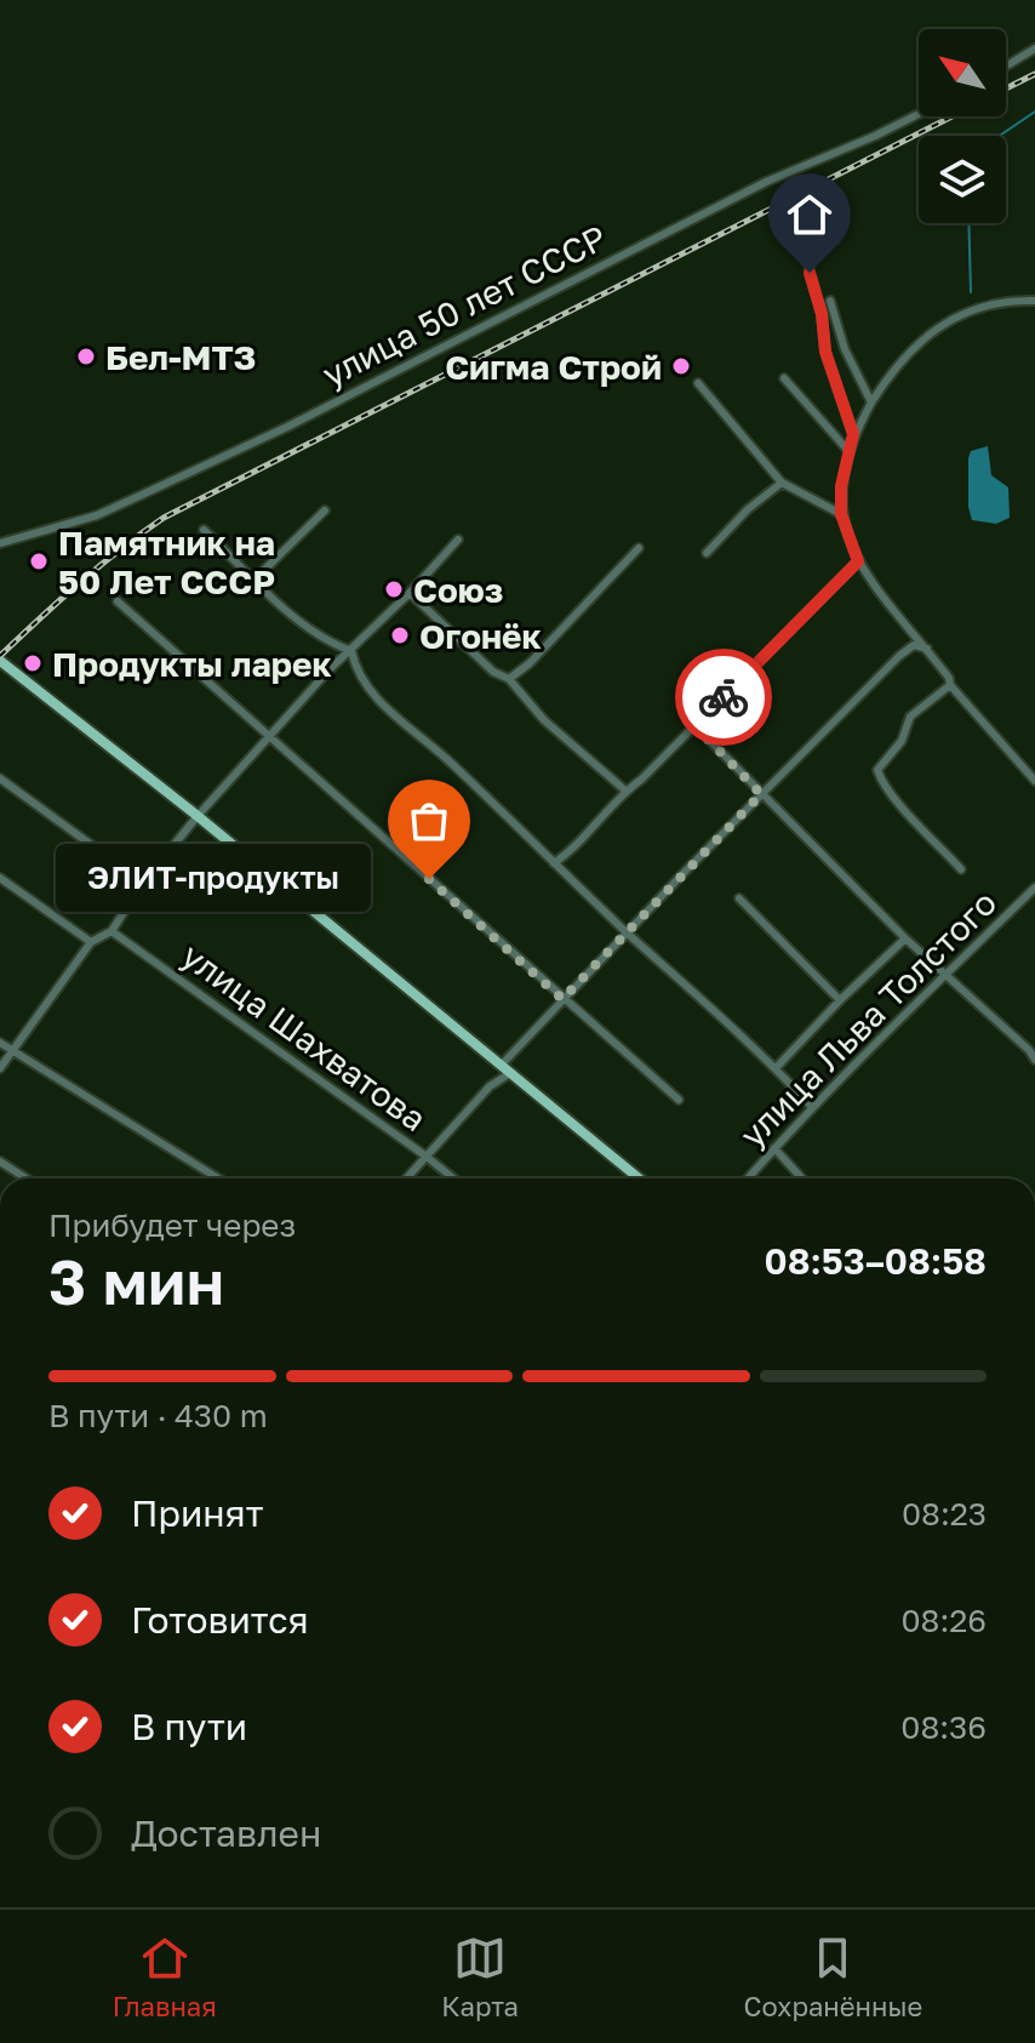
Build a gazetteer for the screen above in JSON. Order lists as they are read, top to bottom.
{
  "streets": {
    "street": ["улица 50 лет СССР", "улица Льва Толстого", "улица Шахватова"]
  },
  "places": [
    "Бел-МТЗ",
    "Сигма Строй",
    "Памятник на 50 Лет СССР",
    "Союз",
    "Огонёк",
    "Продукты ларек",
    "ЭЛИТ-продукты"
  ],
  "north": "top left",
  "page": {
    "bubble": "ЭЛИТ-продукты",
    "heading": ["3 мин", "Прибудет через", "08:53–08:58"],
    "bar": "В пути · 430 m",
    "list": [
      ["Принят", "08:23"],
      ["Готовится", "08:26"],
      ["В пути", "08:36"],
      "Доставлен"
    ],
    "tabs": ["Главная", "Карта", "Сохранённые"]
  }
}
